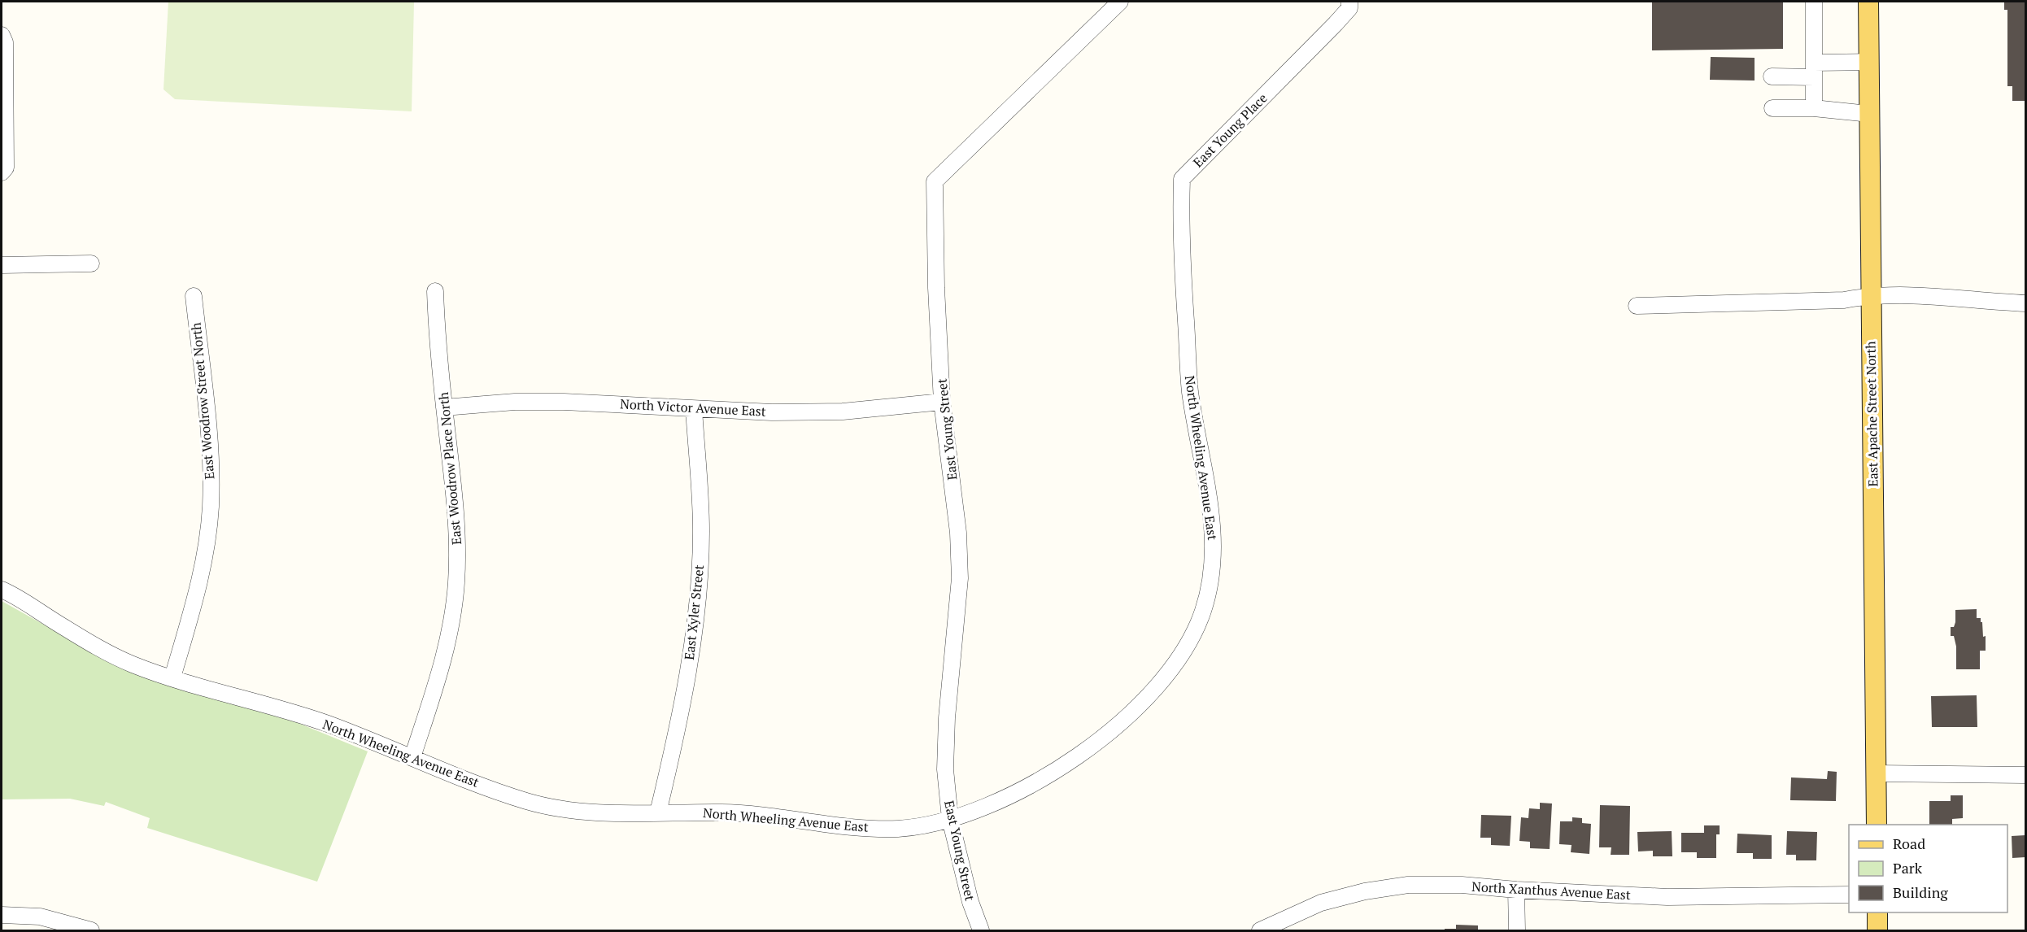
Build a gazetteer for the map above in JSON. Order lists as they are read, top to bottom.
{
  "streets": {
    "main road": ["East Apache Street North"],
    "street": [
      "East Young Place",
      "East Woodrow Street North",
      "North Victor Avenue East",
      "East Young Street",
      "North Wheeling Avenue East",
      "East Woodrow Place North",
      "East Xyler Street",
      "North Xanthus Avenue East"
    ]
  },
  "crossings": [
    ["East Young Place", "North Wheeling Avenue East"],
    ["East Woodrow Street North", "North Wheeling Avenue East"],
    ["North Victor Avenue East", "East Young Street"],
    ["North Victor Avenue East", "East Woodrow Place North"],
    ["North Victor Avenue East", "East Xyler Street"],
    ["East Young Street", "North Wheeling Avenue East"],
    ["North Wheeling Avenue East", "East Woodrow Place North"],
    ["North Wheeling Avenue East", "East Xyler Street"]
  ],
  "legend": ["Road", "Park", "Building"]
}
